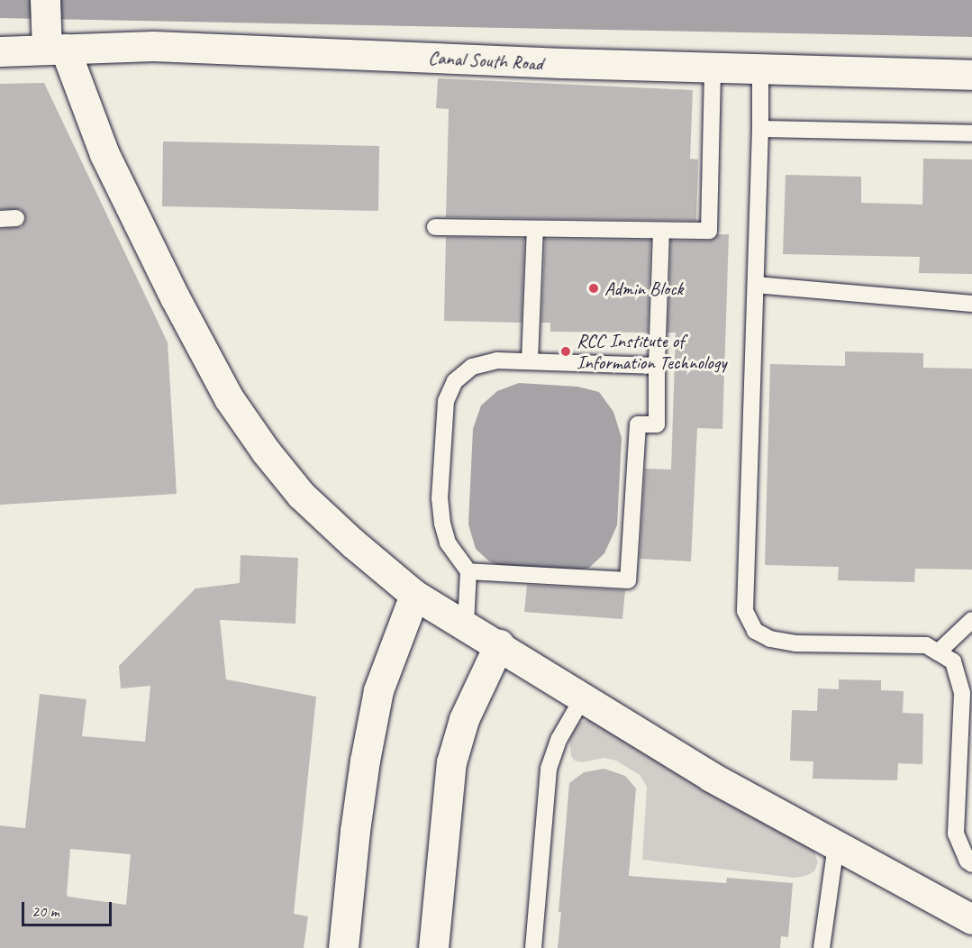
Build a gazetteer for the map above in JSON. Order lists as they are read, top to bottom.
{
  "streets": {
    "street": ["Canal South Road"]
  },
  "places": ["Admin Block", "RCC Institute of Information Technology"],
  "scale_bar": "20 m"
}
